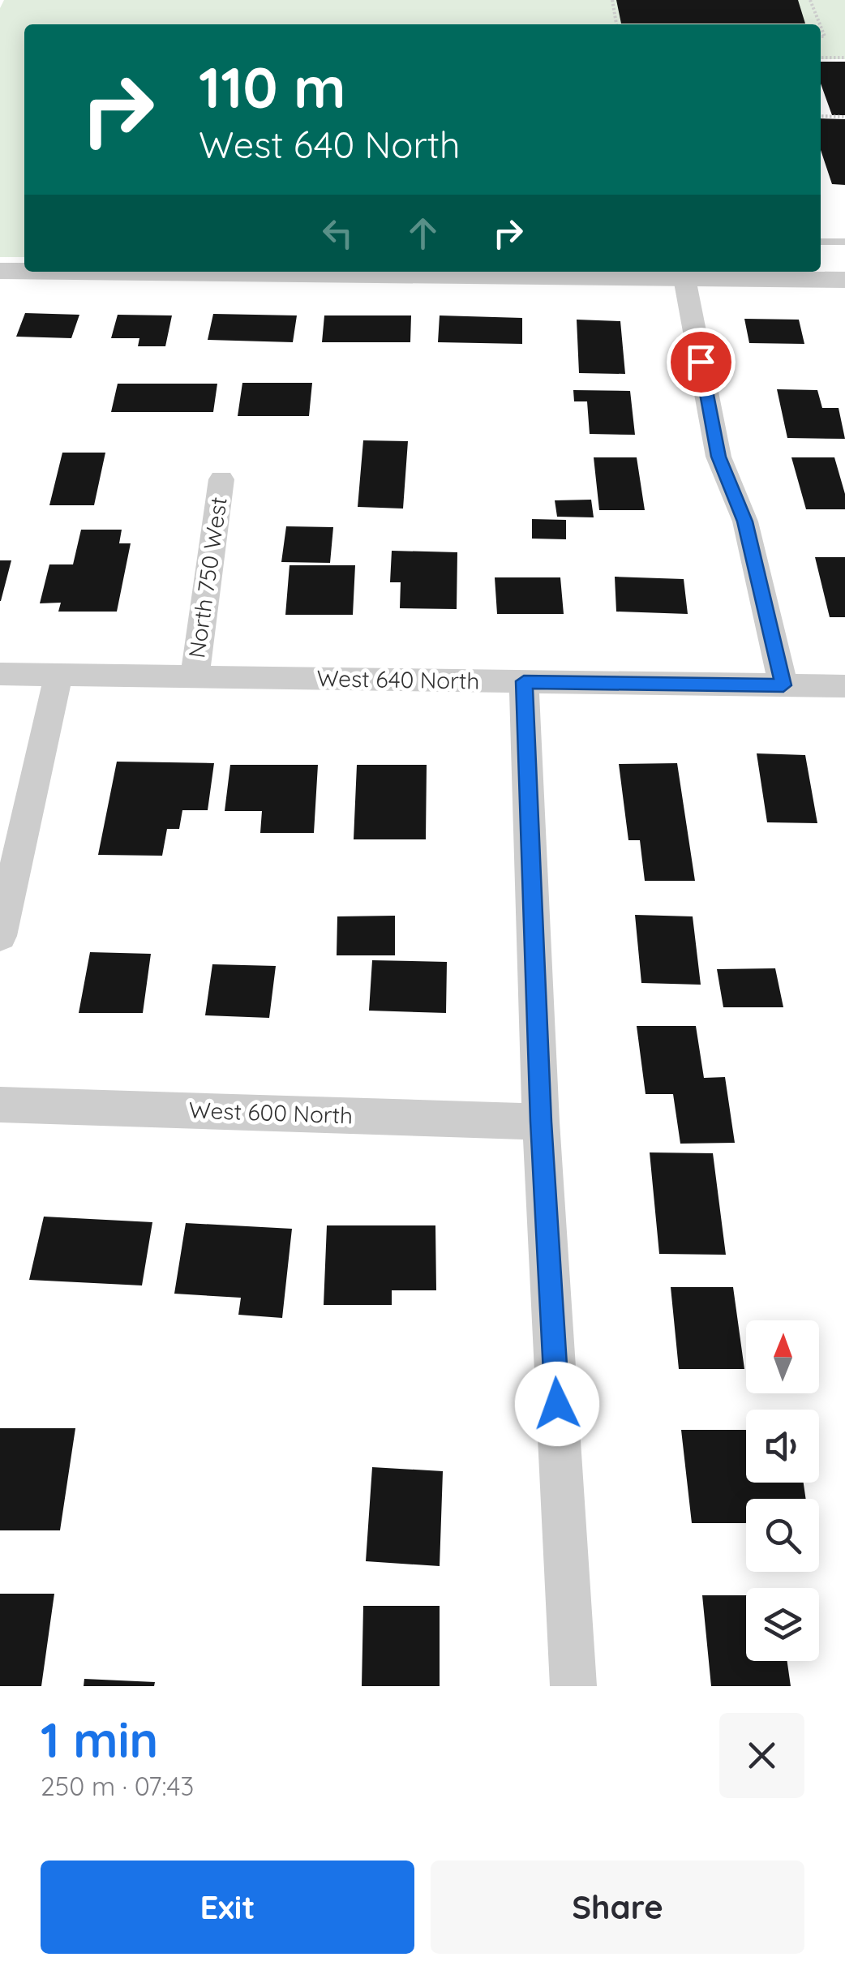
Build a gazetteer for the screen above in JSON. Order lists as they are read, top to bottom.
{
  "streets": {
    "street": ["North 750 West", "West 640 North", "West 600 North"]
  },
  "crossings": [
    ["North 750 West", "West 640 North"]
  ],
  "north": "top",
  "page": {
    "turn": ["110 m", "West 640 North"],
    "heading": ["1 min", "250 m · 07:43"],
    "buttons": ["Exit", "Share"]
  }
}
